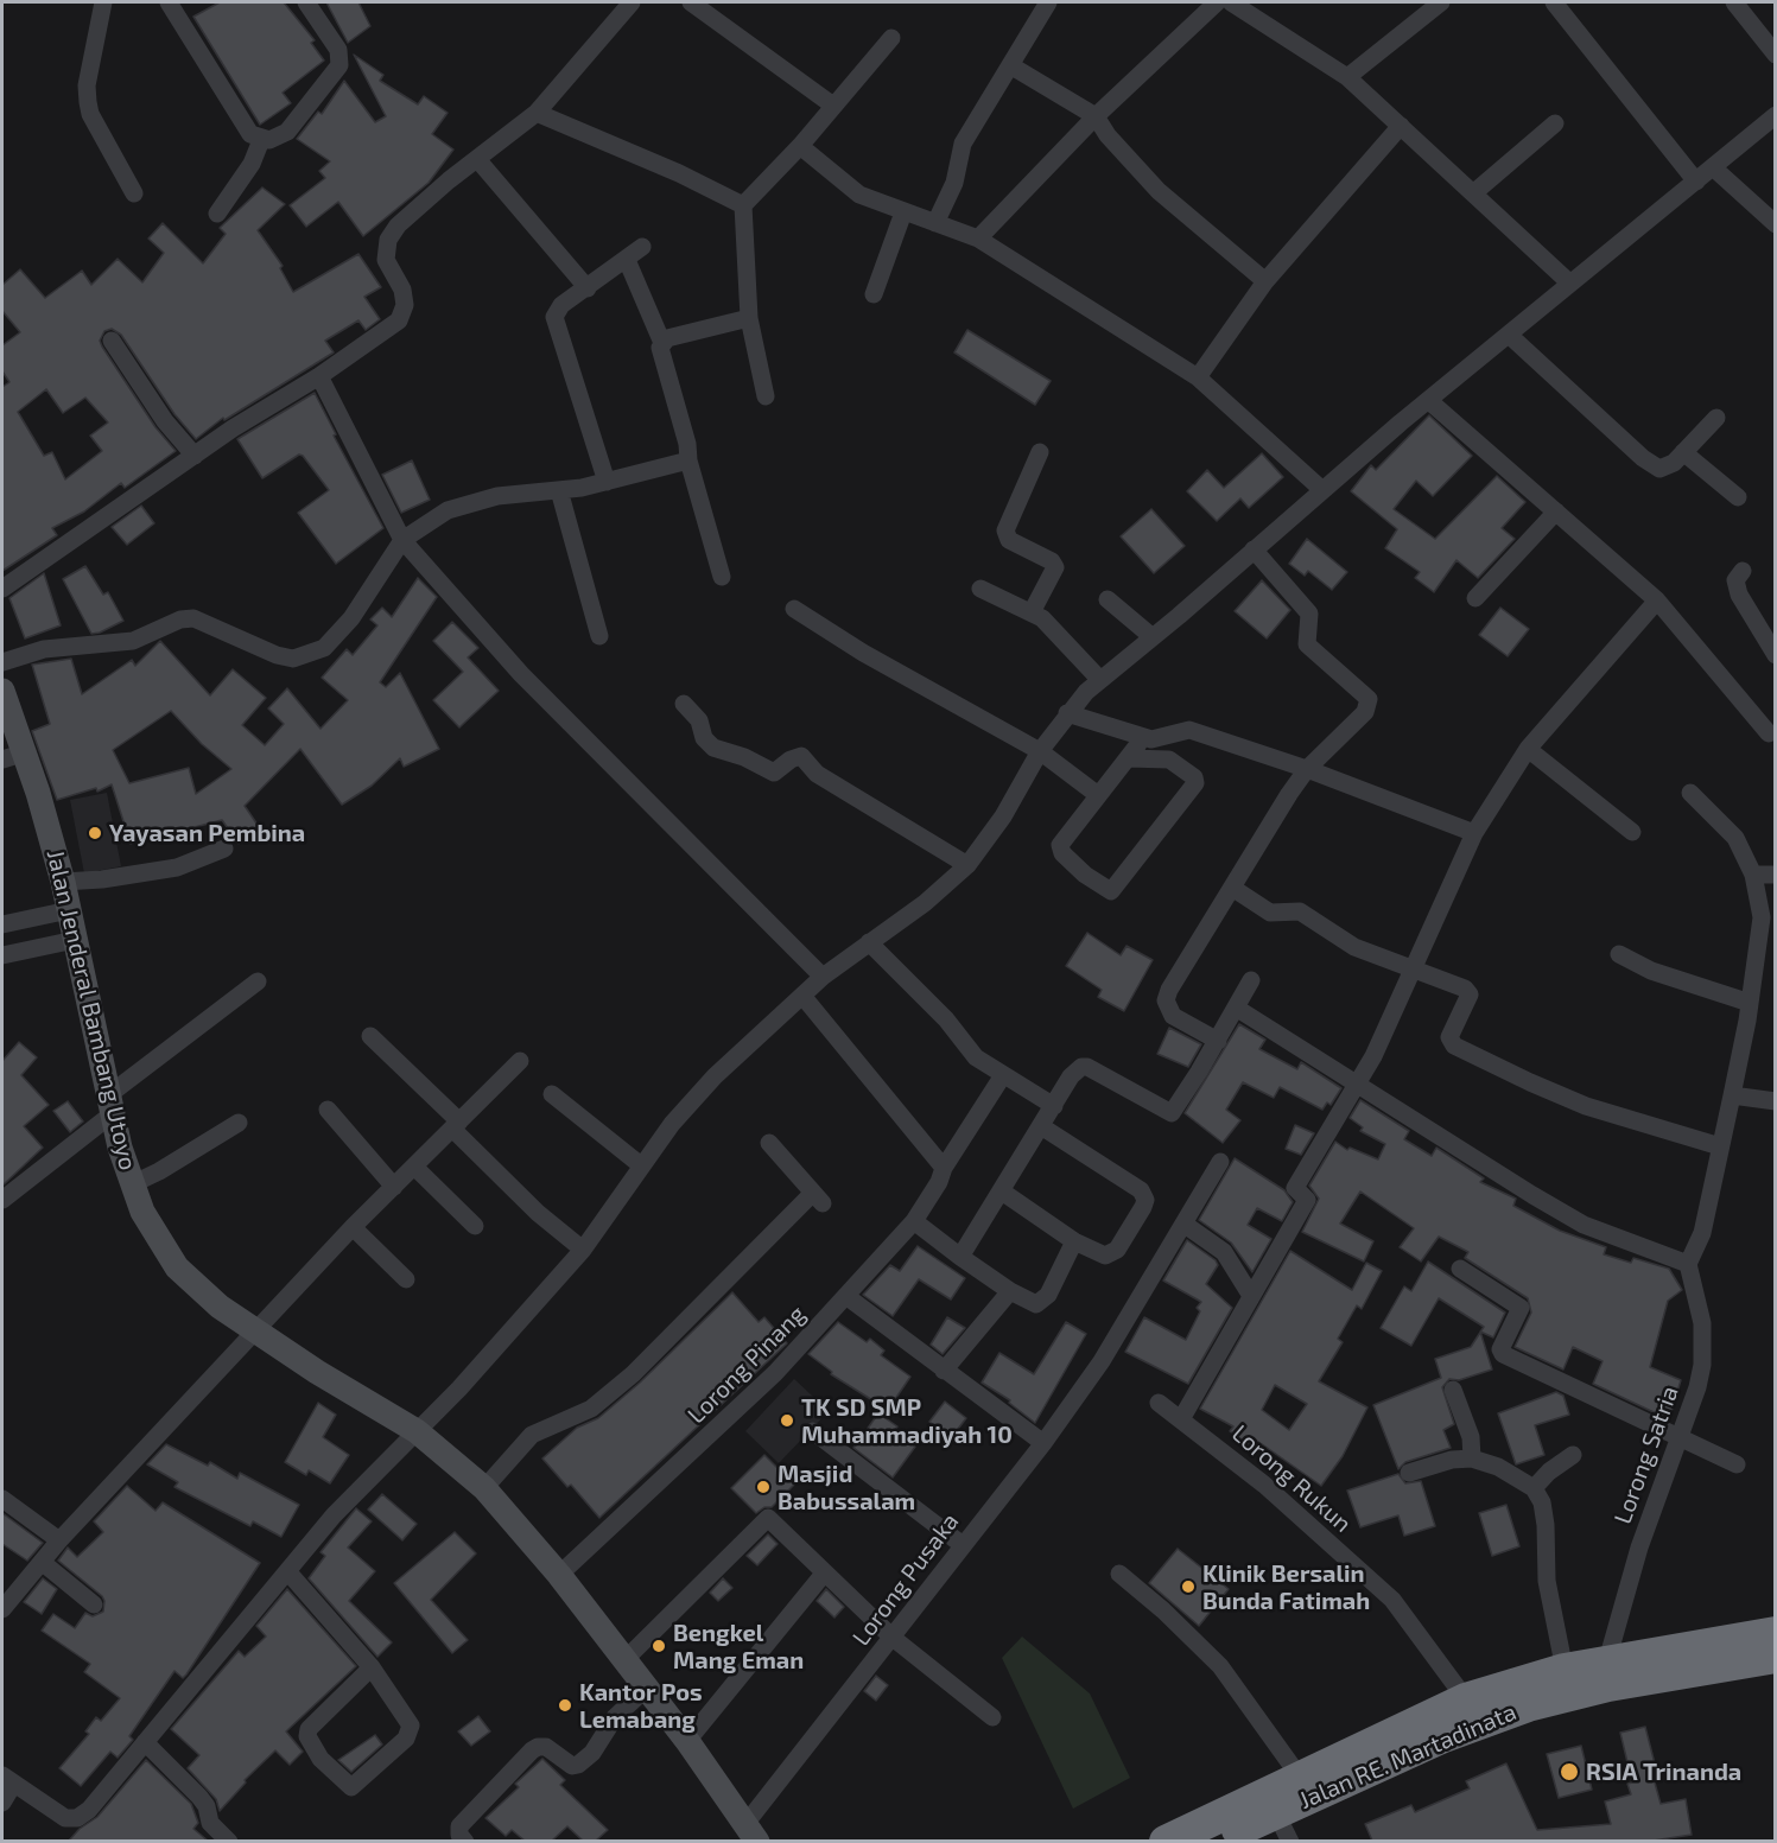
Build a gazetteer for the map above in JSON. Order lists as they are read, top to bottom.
{
  "streets": {
    "highway": ["Jalan RE. Martadinata"],
    "street": [
      "Jalan Jenderal Bambang Utoyo",
      "Lorong Pinang",
      "Lorong Satria",
      "Lorong Rukun",
      "Lorong Pusaka"
    ]
  },
  "crossings": [
    ["Jalan Jenderal Bambang Utoyo", "Lorong Pinang"],
    ["Jalan Jenderal Bambang Utoyo", "Lorong Pusaka"]
  ],
  "places": [
    "Yayasan Pembina",
    "TK SD SMP Muhammadiyah 10",
    "Masjid Babussalam",
    "Klinik Bersalin Bunda Fatimah",
    "Bengkel Mang Eman",
    "Kantor Pos Lemabang",
    "RSIA Trinanda"
  ]
}
